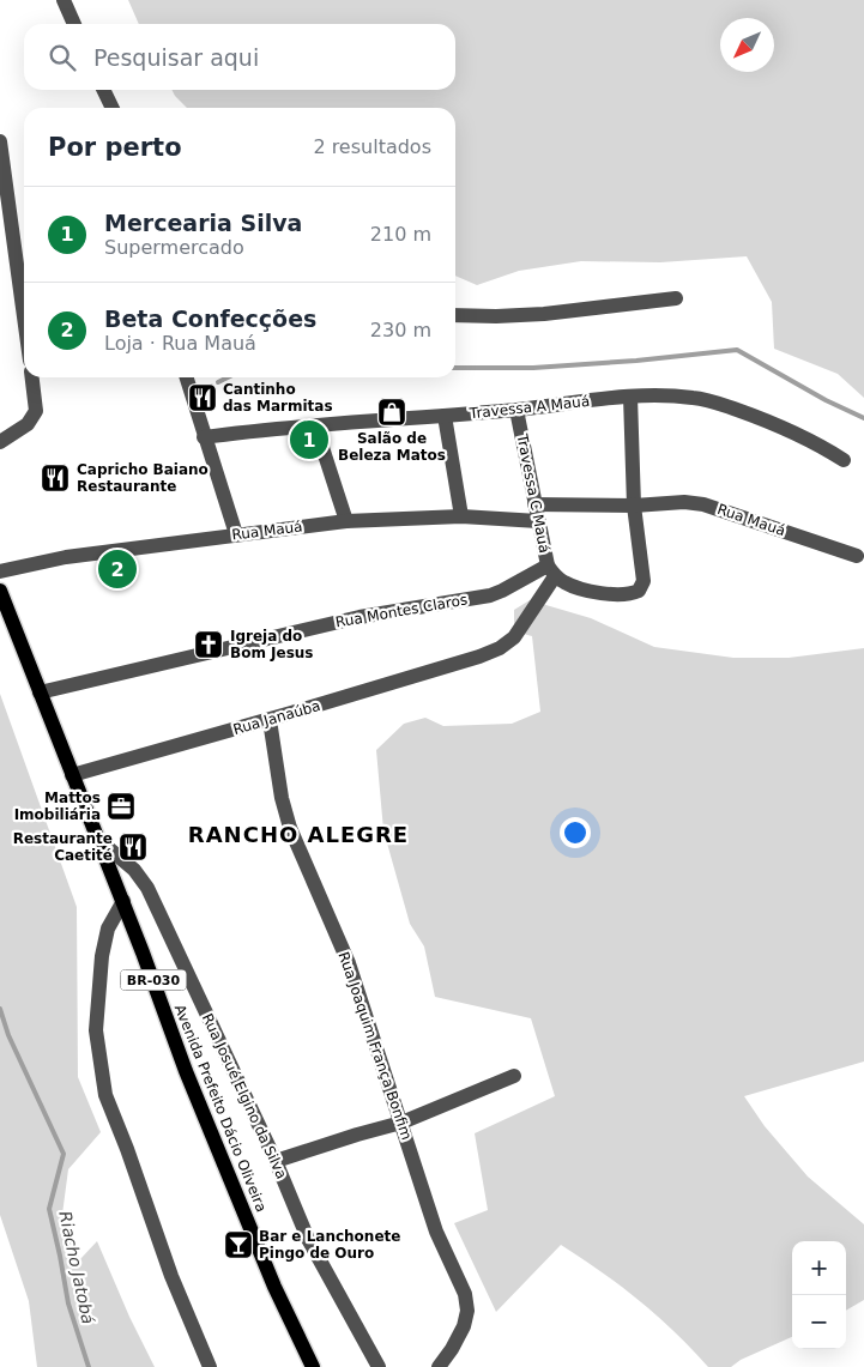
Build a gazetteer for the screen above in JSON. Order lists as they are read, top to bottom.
{
  "streets": {
    "main road": ["BR-030", "Avenida Prefeito Dácio Oliveira"],
    "street": [
      "Travessa A Mauá",
      "Travessa C Mauá",
      "Rua Mauá",
      "Rua Montes Claros",
      "Rua Janaúba",
      "Rua Joaquim França Bonfim",
      "Rua Josué Elgino da Silva"
    ]
  },
  "crossings": [
    ["Travessa A Mauá", "Travessa C Mauá"],
    ["Travessa C Mauá", "Rua Mauá"],
    ["Travessa C Mauá", "Rua Montes Claros"],
    ["Travessa C Mauá", "Rua Janaúba"],
    ["Rua Montes Claros", "Rua Janaúba"],
    ["Rua Montes Claros", "Avenida Prefeito Dácio Oliveira"],
    ["Rua Janaúba", "Rua Joaquim França Bonfim"],
    ["Rua Janaúba", "Avenida Prefeito Dácio Oliveira"],
    ["Rua Josué Elgino da Silva", "Avenida Prefeito Dácio Oliveira"]
  ],
  "districts": ["RANCHO ALEGRE"],
  "water": ["Riacho Jatobá"],
  "places": {
    "restaurant": ["Cantinho das Marmitas", "Capricho Baiano Restaurante", "Restaurante Caetité"],
    "shop": ["Salão de Beleza Matos"],
    "church": ["Igreja do Bom Jesus"],
    "office": ["Mattos Imobiliária"],
    "bar": ["Bar e Lanchonete Pingo de Ouro"]
  },
  "north": "bottom left",
  "page": {
    "search": "Pesquisar aqui",
    "heading": ["Por perto", "2 resultados"],
    "list": [
      {
        "mark": "1",
        "name": "Mercearia Silva",
        "note": "Supermercado",
        "value": "210 m"
      },
      {
        "mark": "2",
        "name": "Beta Confecções",
        "note": "Loja · Rua Mauá",
        "value": "230 m"
      }
    ],
    "pins": ["1", "2"],
    "map_buttons": ["+", "−"]
  }
}
